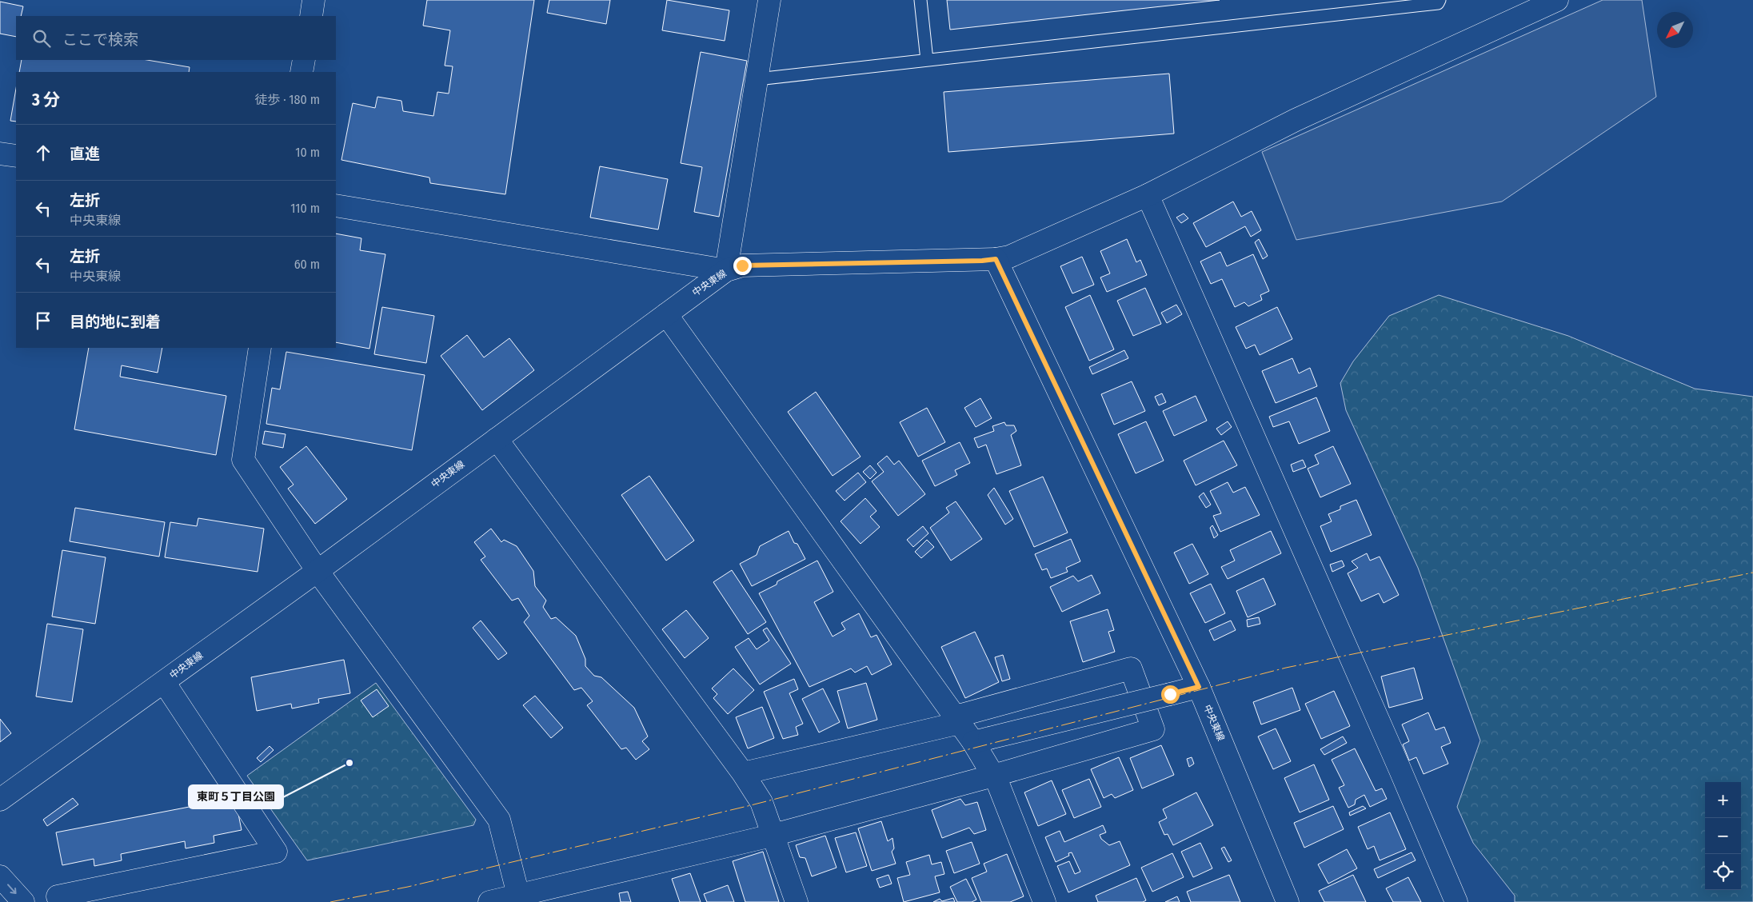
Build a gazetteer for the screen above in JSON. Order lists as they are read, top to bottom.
{
  "streets": {
    "main road": ["中央東線"]
  },
  "places": ["東町５丁目公園"],
  "north": "bottom left",
  "page": {
    "search": "ここで検索",
    "heading": ["3 分", "徒歩 · 180 m"],
    "list": [
      ["直進", "10 m"],
      ["左折", "中央東線", "110 m"],
      ["左折", "中央東線", "60 m"],
      "目的地に到着"
    ],
    "map_buttons": ["+", "−"]
  }
}
